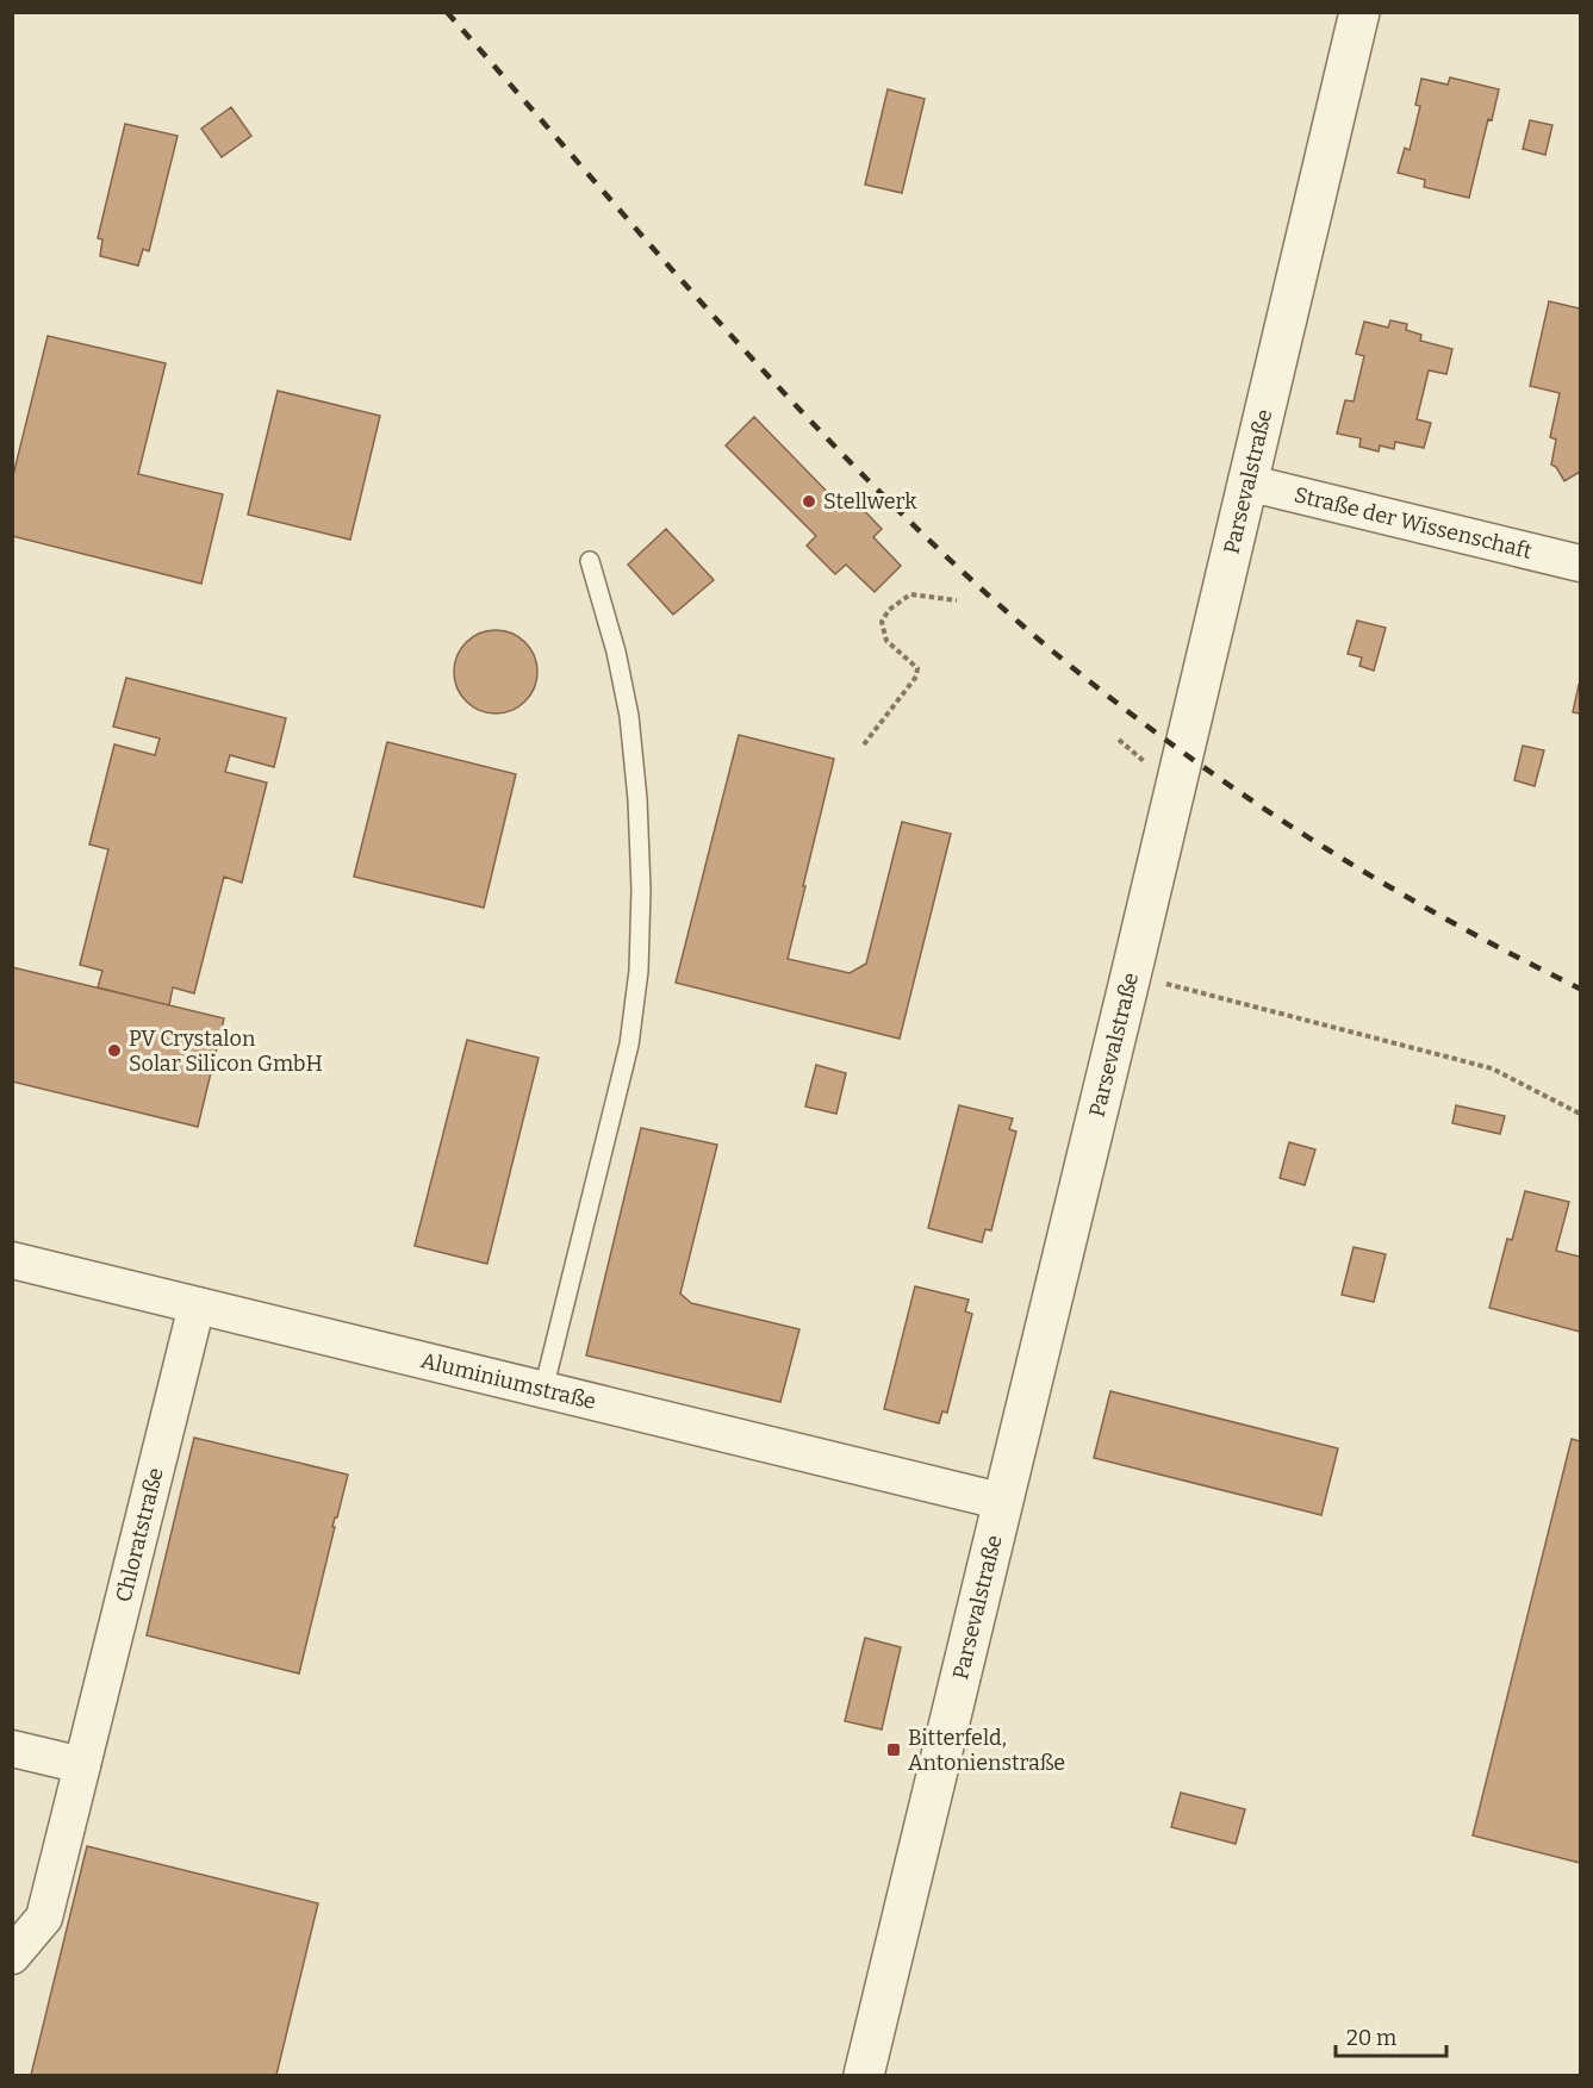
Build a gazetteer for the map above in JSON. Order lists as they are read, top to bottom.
{
  "streets": {
    "street": [
      "Parsevalstraße",
      "Straße der Wissenschaft",
      "Aluminiumstraße",
      "Chloratstraße"
    ]
  },
  "crossings": [
    ["Parsevalstraße", "Straße der Wissenschaft"],
    ["Parsevalstraße", "Aluminiumstraße"],
    ["Aluminiumstraße", "Chloratstraße"]
  ],
  "places": {
    "other": ["Stellwerk", "PV Crystalon Solar Silicon GmbH"],
    "transit": ["Bitterfeld, Antonienstraße"]
  },
  "scale_bar": "20 m"
}
